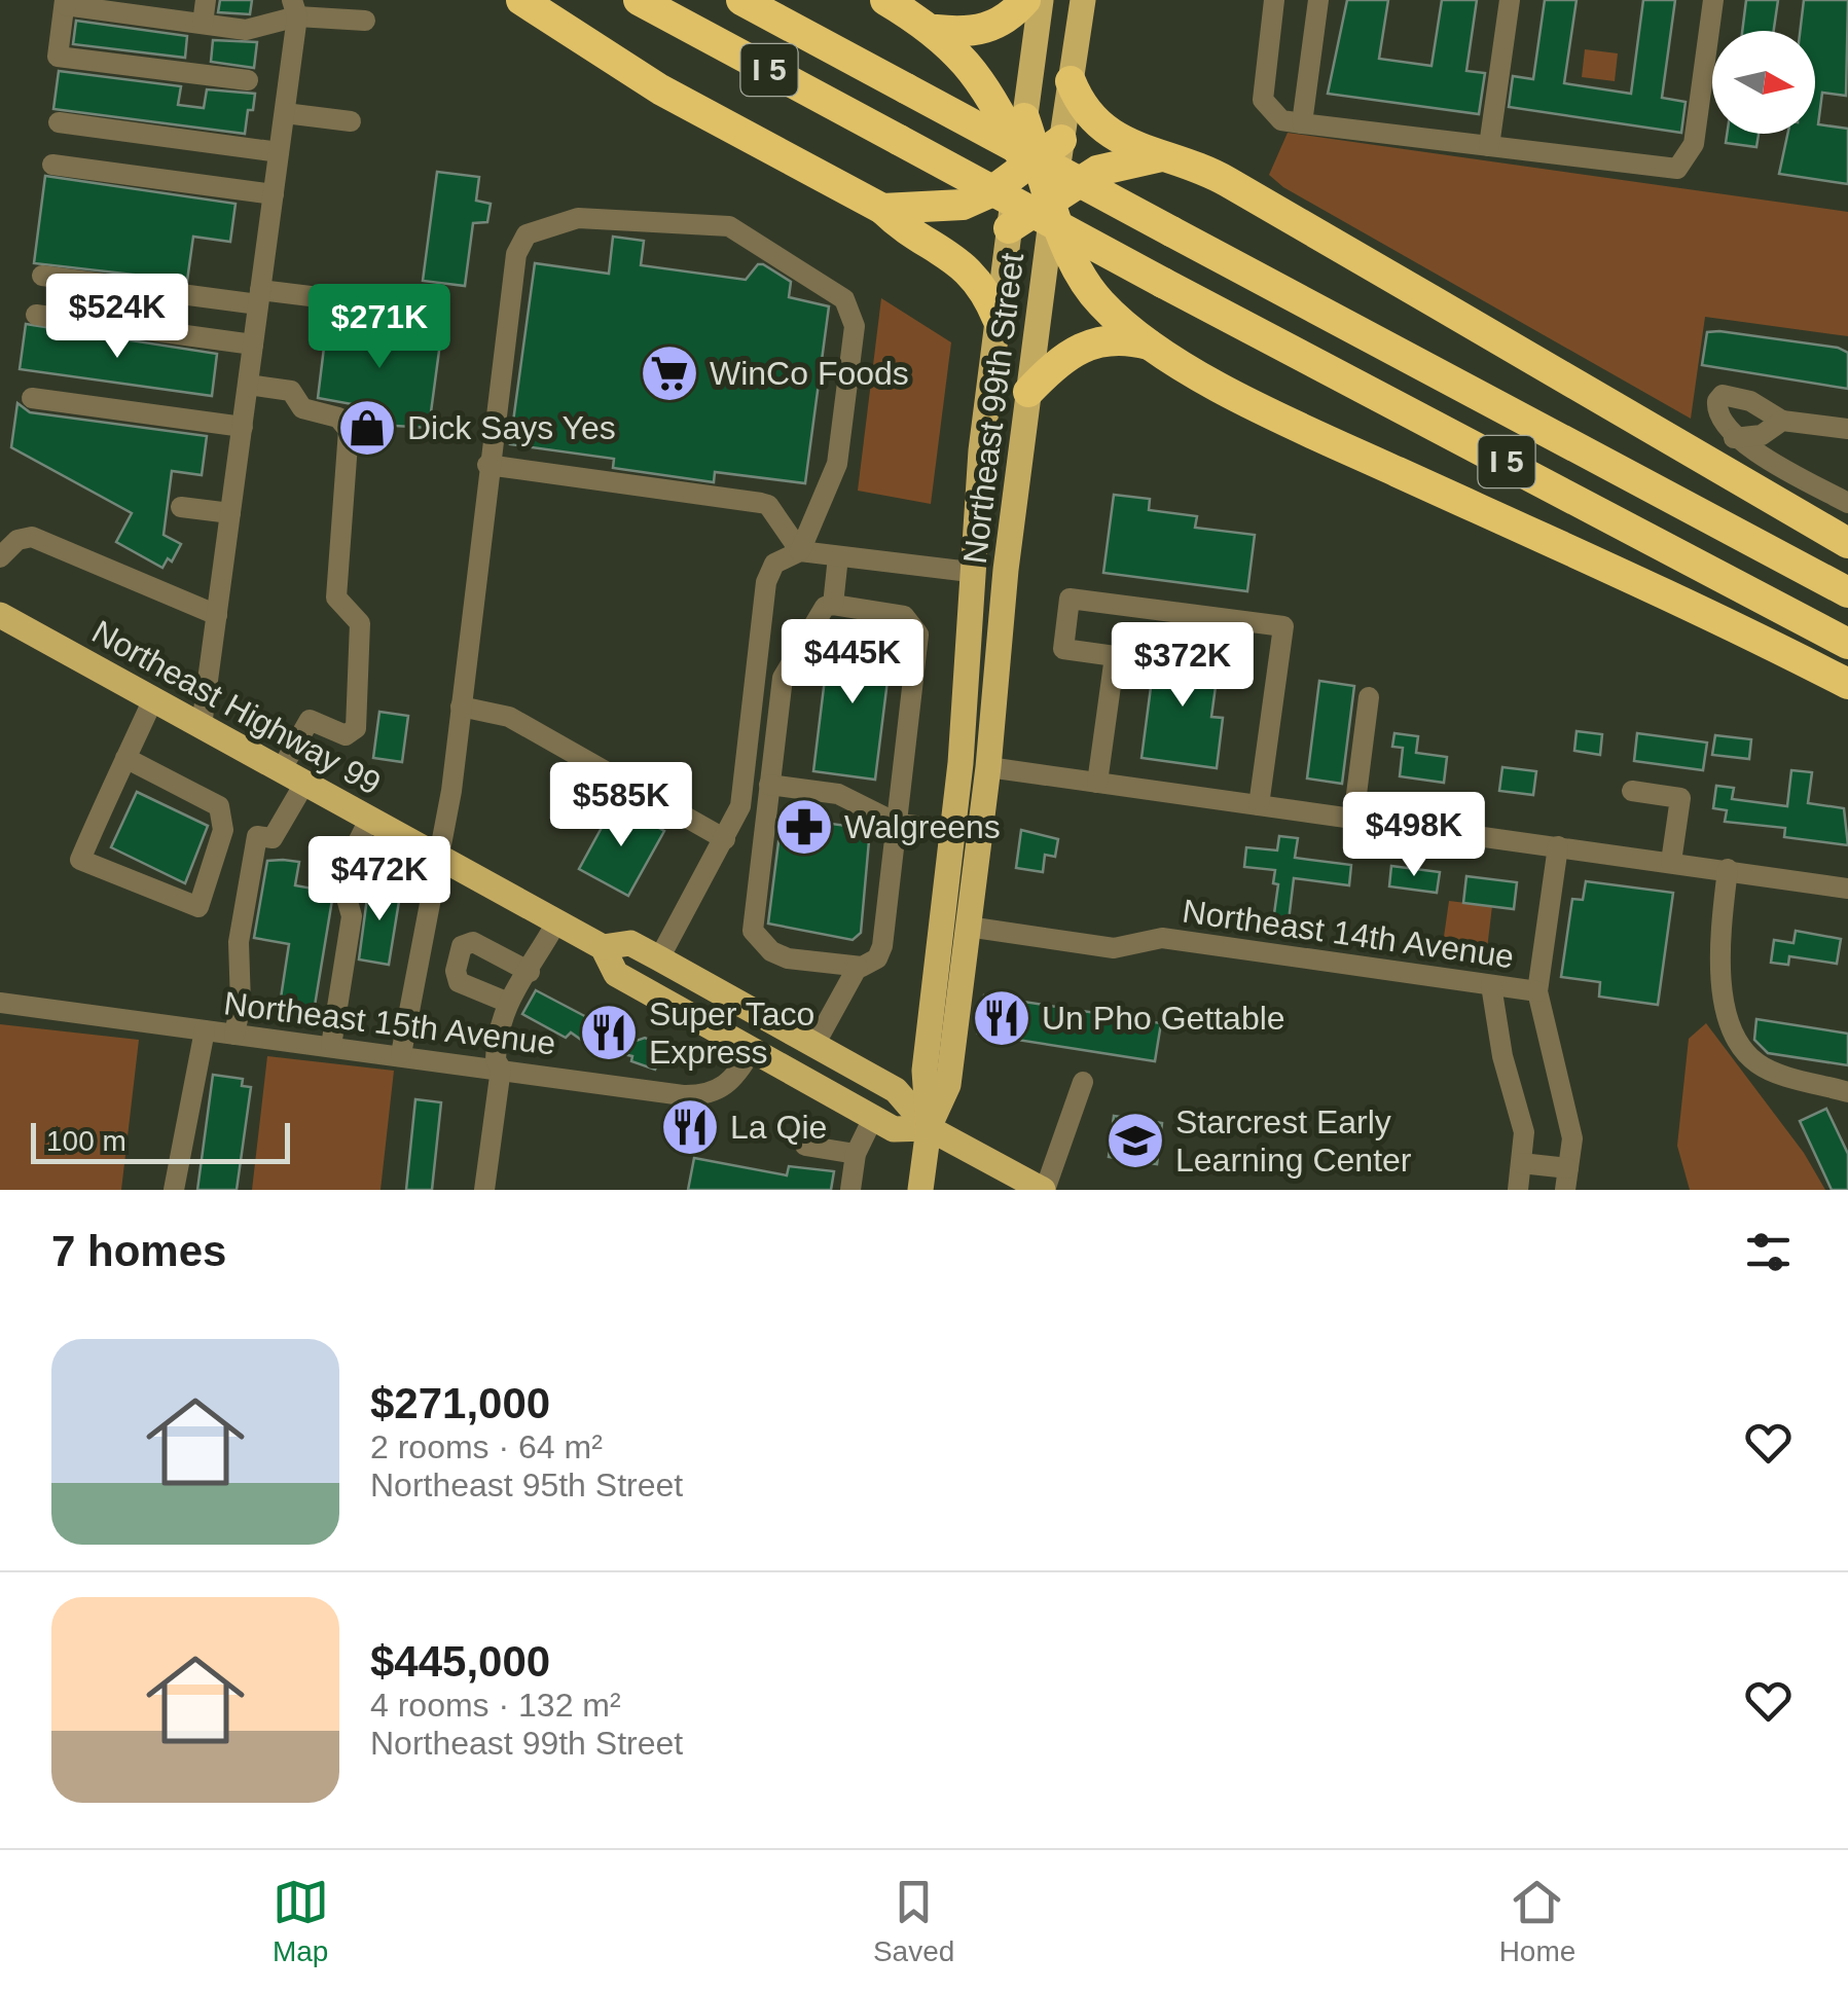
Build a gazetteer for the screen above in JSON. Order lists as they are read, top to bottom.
{
  "streets": {
    "highway": ["I 5"],
    "main road": ["Northeast 99th Street", "Northeast Highway 99"],
    "street": ["Northeast 14th Avenue", "Northeast 15th Avenue"]
  },
  "crossings": [
    ["Northeast 99th Street", "Northeast Highway 99"],
    ["Northeast 99th Street", "Northeast 14th Avenue"],
    ["Northeast Highway 99", "Northeast 15th Avenue"]
  ],
  "places": {
    "supermarket": ["WinCo Foods"],
    "shop": ["Dick Says Yes"],
    "pharmacy": ["Walgreens"],
    "restaurant": ["Un Pho Gettable", "Super Taco Express", "La Qie"],
    "school or university": ["Starcrest Early Learning Center"]
  },
  "scale_bar": "100 m",
  "north": "right",
  "page": {
    "price": [
      "$524K",
      "$271K",
      "$445K",
      "$372K",
      "$585K",
      "$498K",
      "$472K"
    ],
    "scale": "100 m",
    "heading": "7 homes",
    "list": [
      {
        "name": "$271,000",
        "note": "2 rooms · 64 m² · Northeast 95th Street"
      },
      {
        "name": "$445,000",
        "note": "4 rooms · 132 m² · Northeast 99th Street"
      }
    ],
    "tabs": ["Map", "Saved", "Home"]
  }
}
